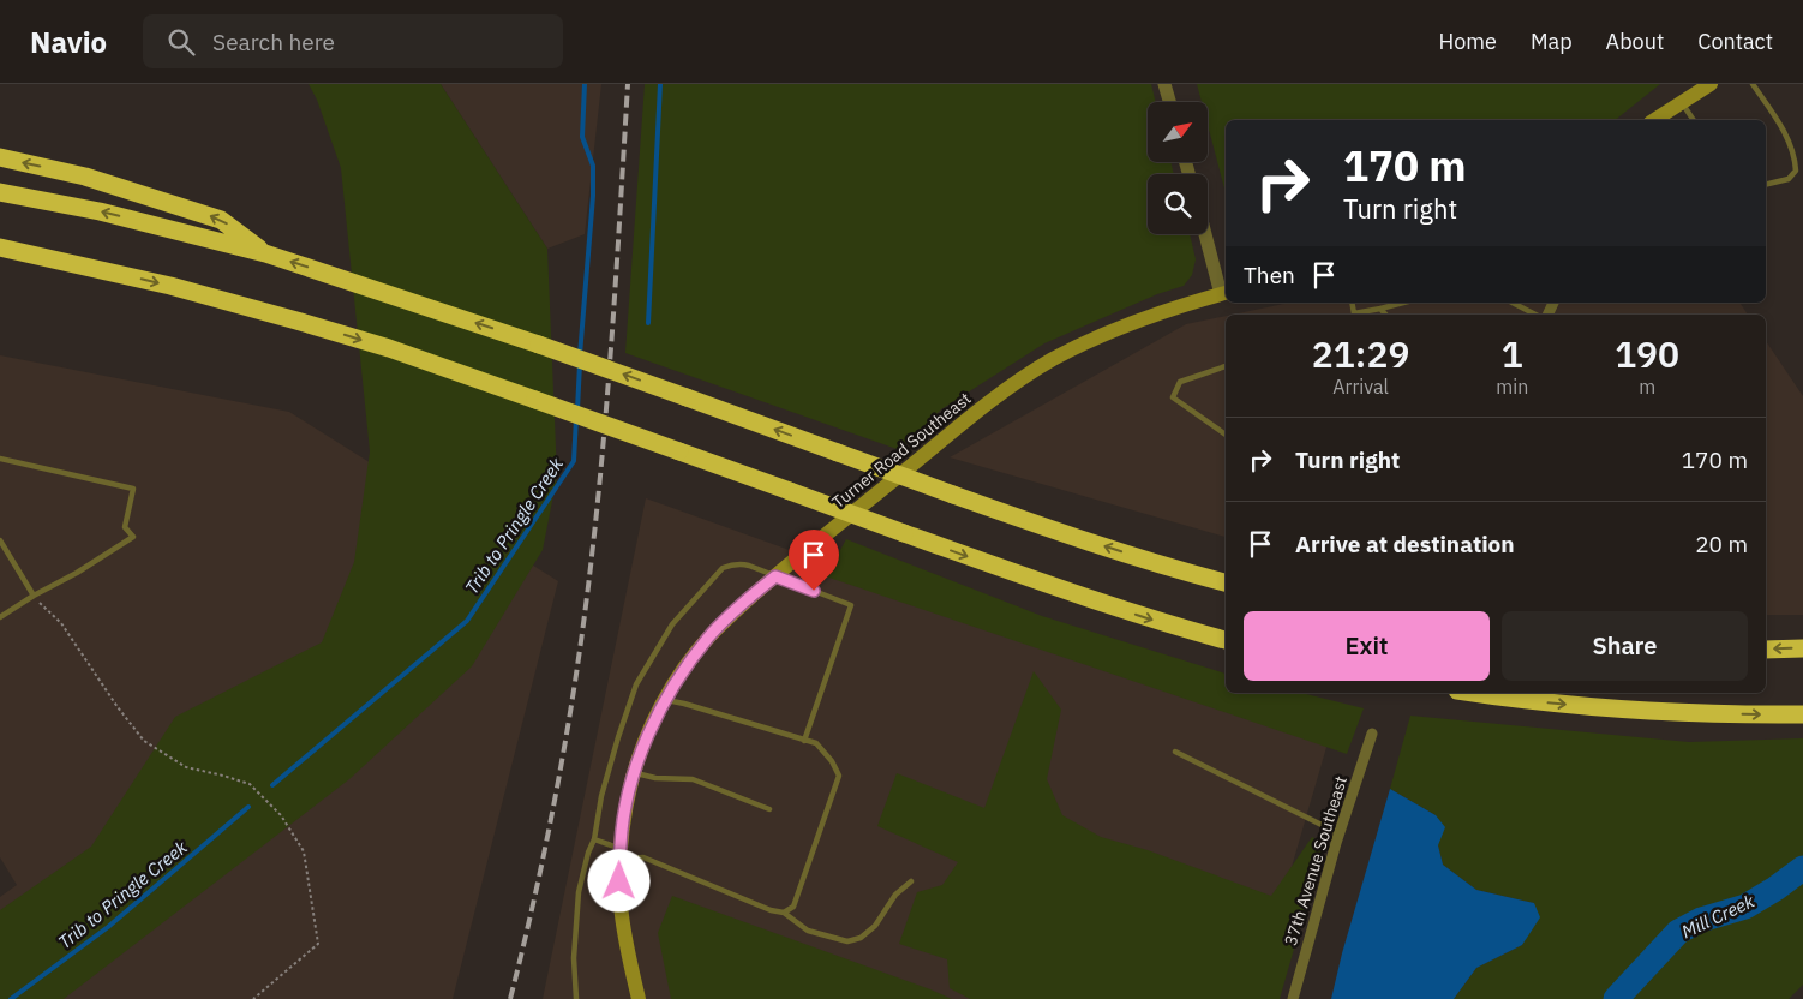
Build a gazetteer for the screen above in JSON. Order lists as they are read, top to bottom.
{
  "streets": {
    "main road": ["Turner Road Southeast"],
    "street": ["37th Avenue Southeast"]
  },
  "water": ["Trib to Pringle Creek", "Mill Creek"],
  "north": "top right",
  "page": {
    "header": "Navio",
    "search": "Search here",
    "nav": [
      "Home",
      "Map",
      "About",
      "Contact"
    ],
    "turn": ["170 m", "Turn right"],
    "then": "Then",
    "eta": [
      "21:29",
      "Arrival",
      "1",
      "min",
      "190",
      "m"
    ],
    "list": [
      {
        "name": "Turn right",
        "value": "170 m"
      },
      {
        "name": "Arrive at destination",
        "value": "20 m"
      }
    ],
    "buttons": ["Exit", "Share"]
  }
}
